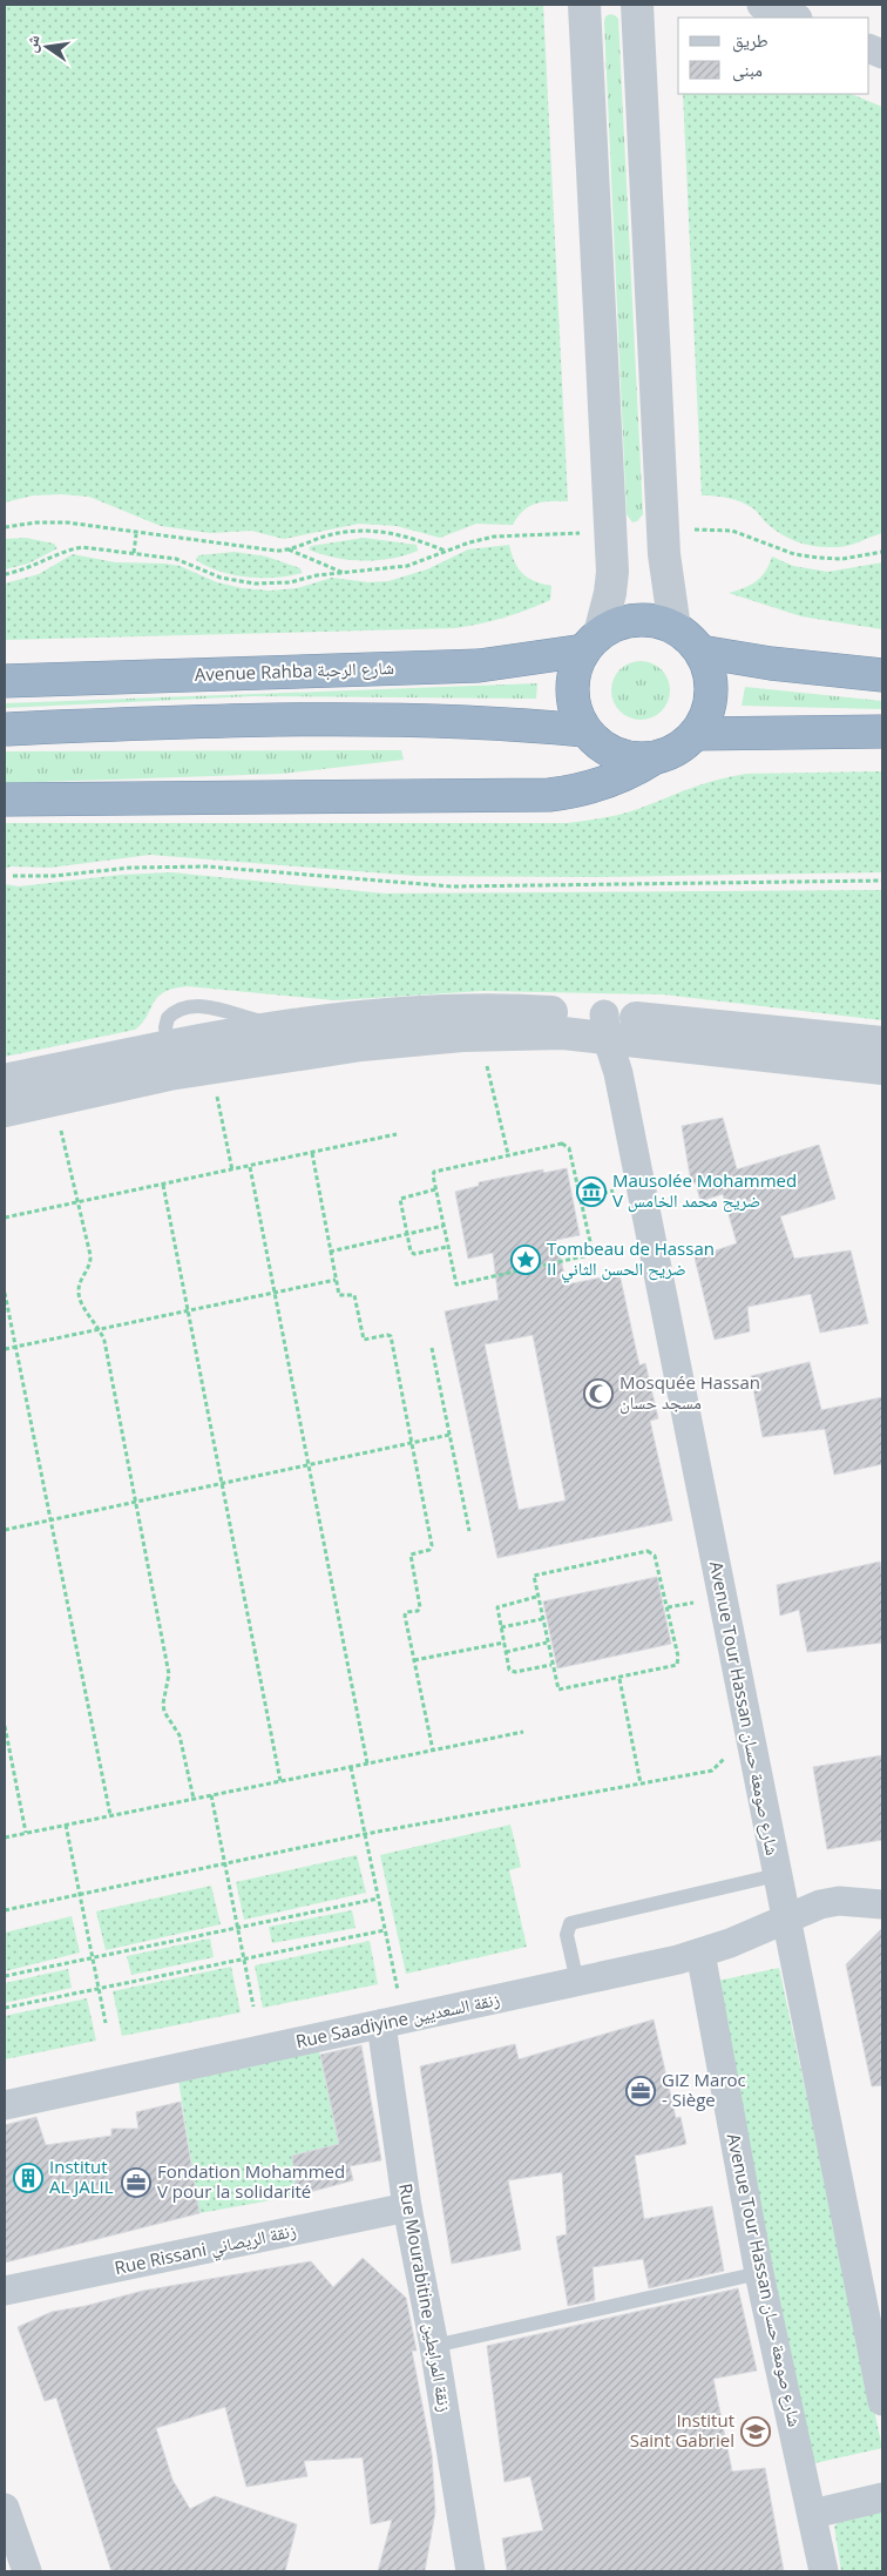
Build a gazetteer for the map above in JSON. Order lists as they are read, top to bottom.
{
  "streets": {
    "highway": ["Avenue Rahba شارع الرحبة"],
    "street": [
      "Avenue Tour Hassan شارع صومعة حسان",
      "Rue Saadiyine زنقة السعديين",
      "Rue Rissani زنقة الريصاني",
      "Rue Mourabitine زنقة المرابطين"
    ]
  },
  "crossings": [
    ["Avenue Tour Hassan شارع صومعة حسان", "Rue Saadiyine زنقة السعديين"],
    ["Rue Saadiyine زنقة السعديين", "Rue Mourabitine زنقة المرابطين"],
    ["Rue Rissani زنقة الريصاني", "Rue Mourabitine زنقة المرابطين"]
  ],
  "places": {
    "museum": ["Mausolée Mohammed V ضريح محمد الخامس"],
    "place": ["Tombeau de Hassan II ضريح الحسن الثاني"],
    "mosque": ["Mosquée Hassan مسجد حسان"],
    "office": ["GIZ Maroc - Siège", "Fondation Mohammed V pour la solidarité"],
    "building": ["Institut AL JALIL"],
    "school or university": ["Institut Saint Gabriel"]
  },
  "legend": ["طريق", "مبنى"],
  "north": "left"
}
